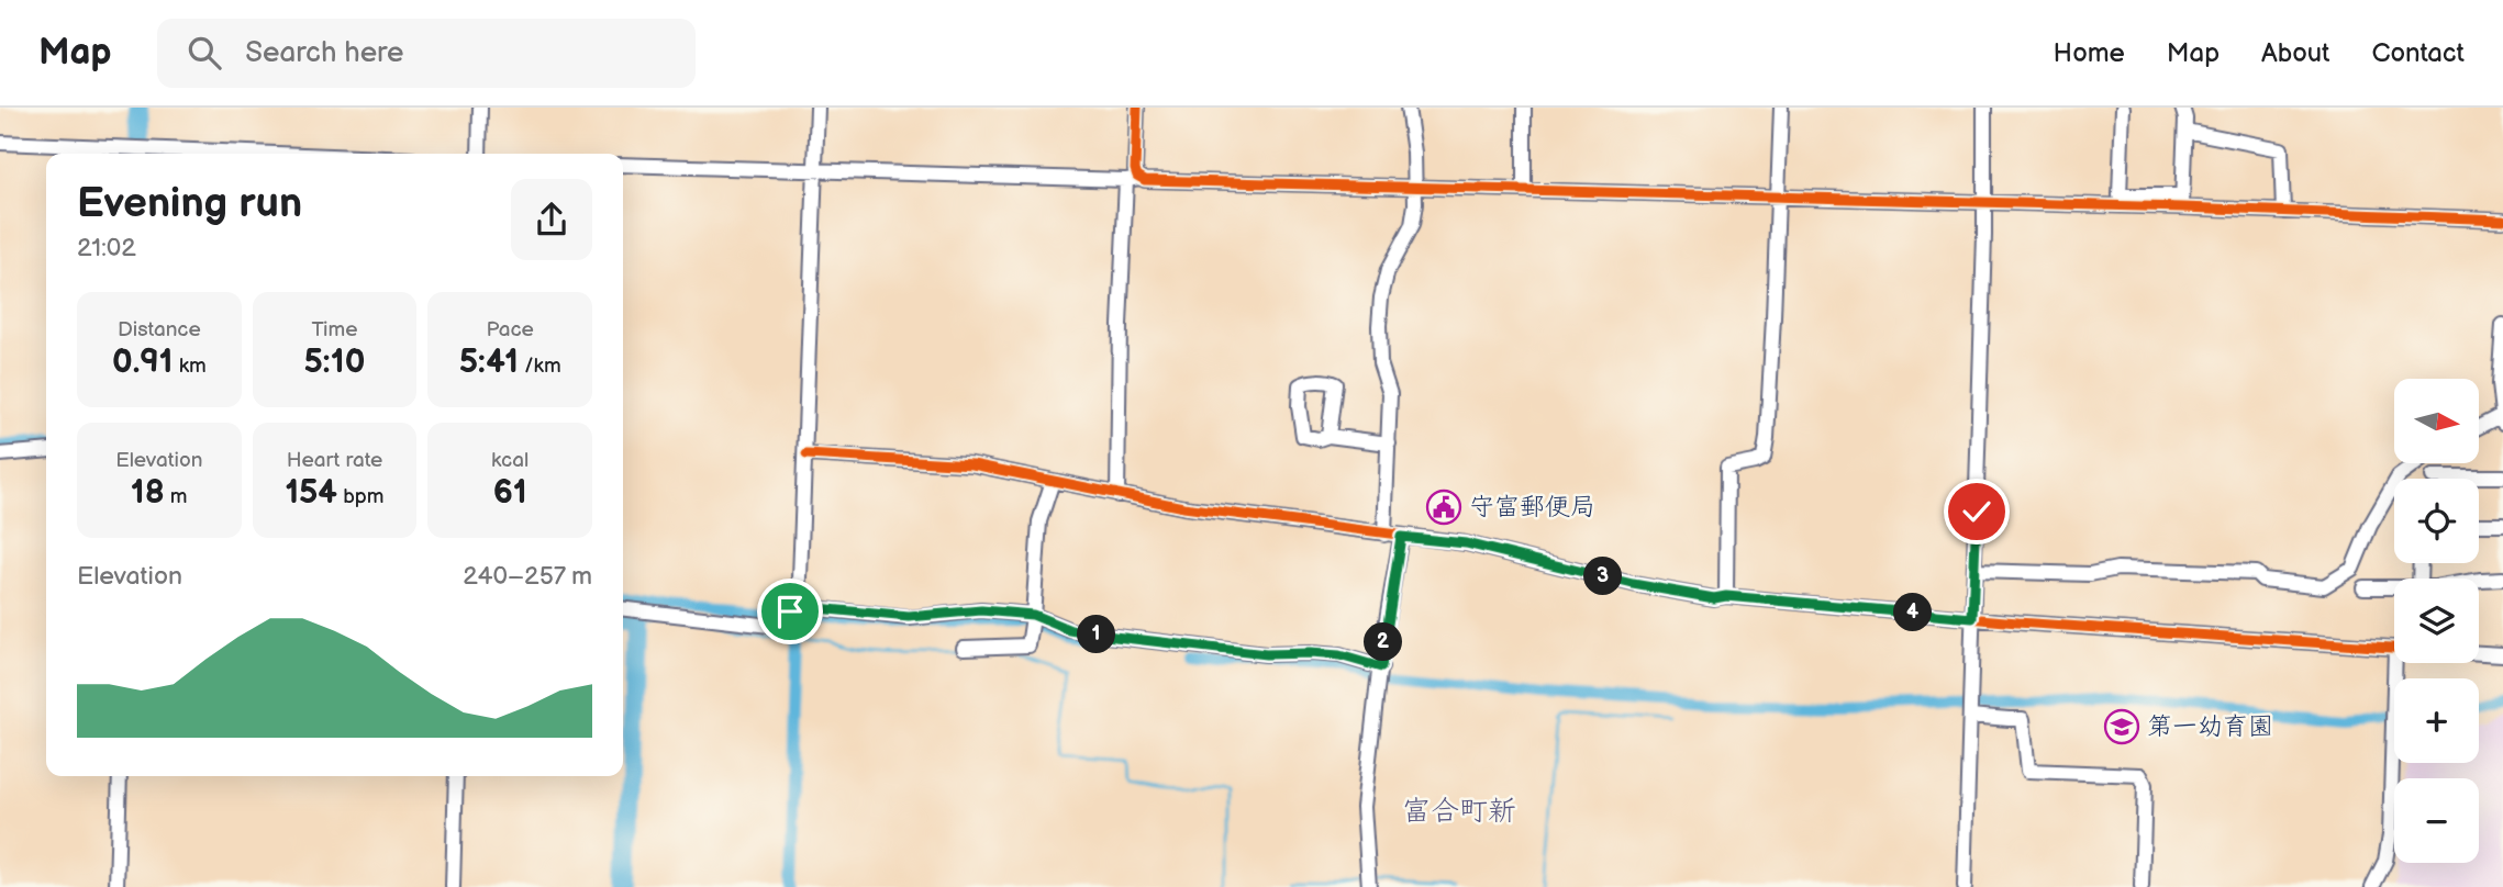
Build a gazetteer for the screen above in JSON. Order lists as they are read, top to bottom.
{
  "districts": ["富合町新"],
  "places": {
    "public building": ["守富郵便局"],
    "school or university": ["第一幼育園"]
  },
  "north": "right",
  "page": {
    "header": "Map",
    "search": "Search here",
    "nav": [
      "Home",
      "Map",
      "About",
      "Contact"
    ],
    "heading": ["Evening run", "21:02"],
    "stats": [
      ["Distance", "0.91 km"],
      ["Time", "5:10"],
      ["Pace", "5:41 /km"],
      ["Elevation", "18 m"],
      ["Heart rate", "154 bpm"],
      ["kcal", "61"]
    ],
    "map_buttons": ["+", "−"],
    "chart": ["Elevation", "240–257 m"],
    "pins": [
      "3",
      "4",
      "1",
      "2"
    ]
  }
}
